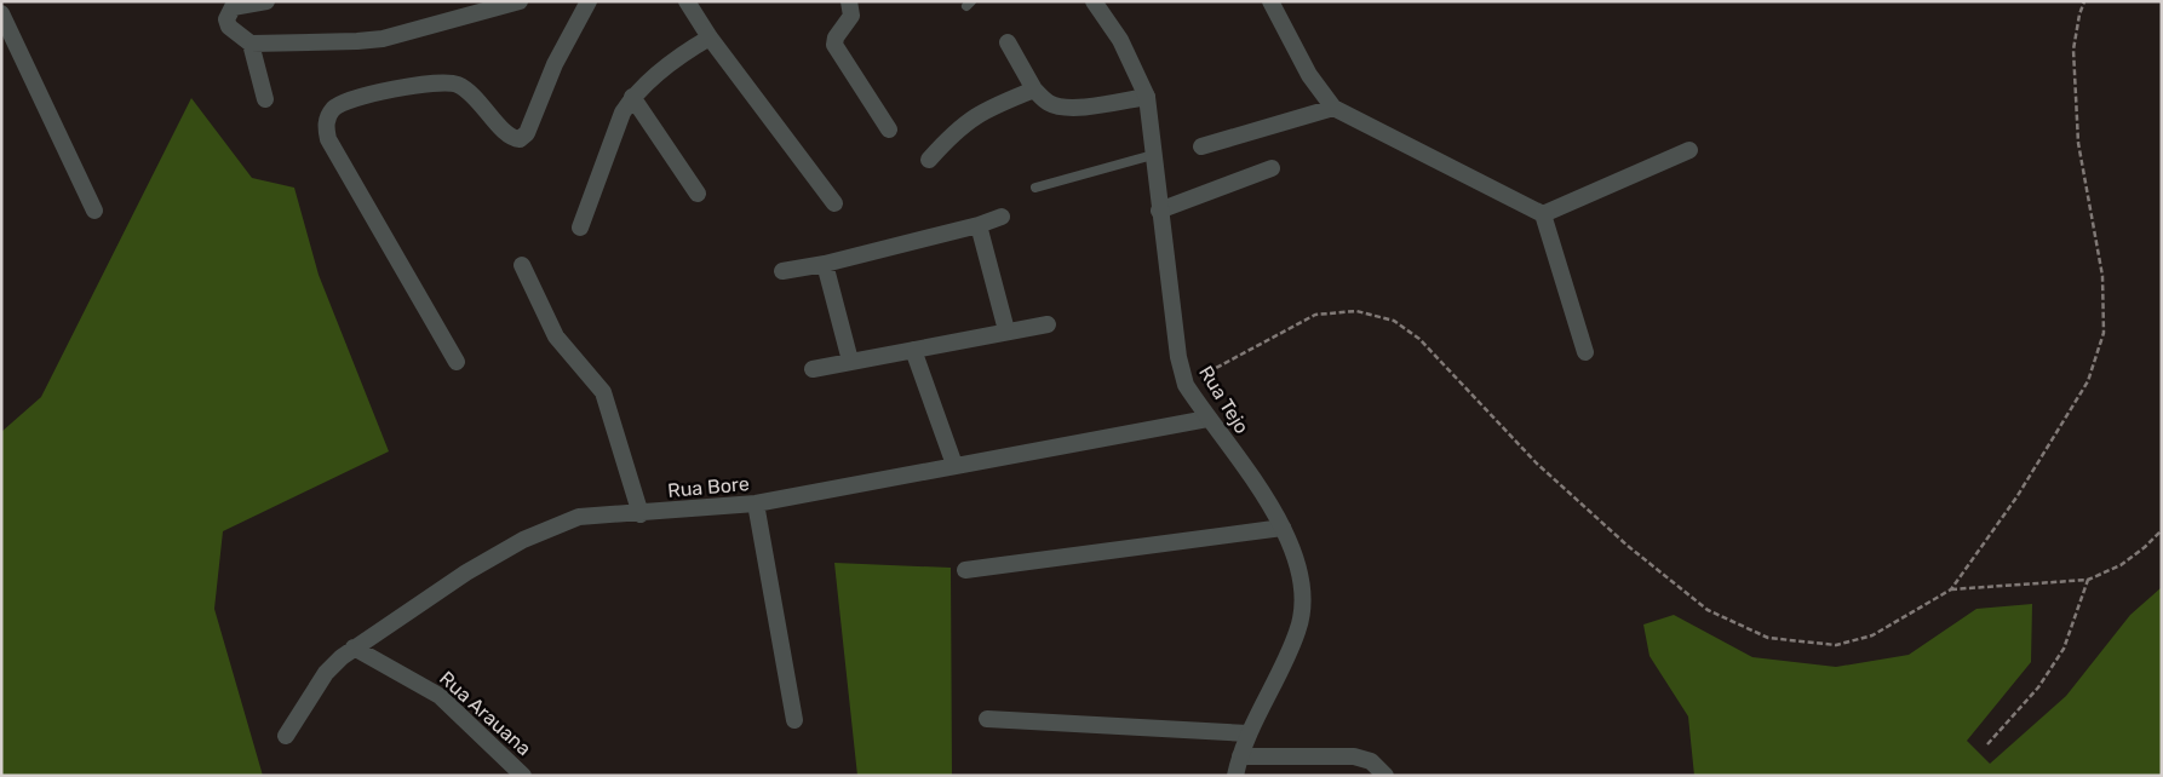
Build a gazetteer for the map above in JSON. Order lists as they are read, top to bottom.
{
  "streets": {
    "street": ["Rua Tejo", "Rua Bore", "Rua Arauana"]
  },
  "crossings": [
    ["Rua Tejo", "Rua Bore"],
    ["Rua Bore", "Rua Arauana"]
  ]
}
